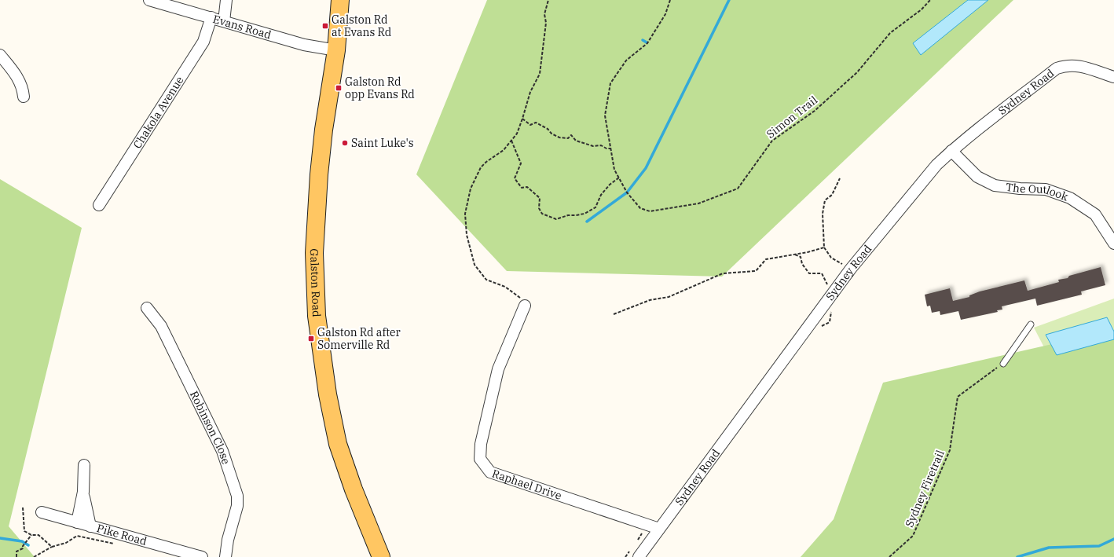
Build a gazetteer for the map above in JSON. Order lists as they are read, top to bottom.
{
  "streets": {
    "main road": ["Galston Road"],
    "street": [
      "Evans Road",
      "Sydney Road",
      "Chakola Avenue",
      "The Outlook",
      "Robinson Close",
      "Raphael Drive",
      "Pike Road"
    ],
    "path": ["Simon Trail", "Sydney Firetrail"]
  },
  "crossings": [
    ["Evans Road", "Chakola Avenue"],
    ["Evans Road", "Galston Road"],
    ["Sydney Road", "The Outlook"],
    ["Sydney Road", "Raphael Drive"]
  ],
  "places": {
    "transit": ["Galston Rd at Evans Rd", "Galston Rd opp Evans Rd", "Galston Rd after Somerville Rd"],
    "other": ["Saint Luke's"]
  }
}
